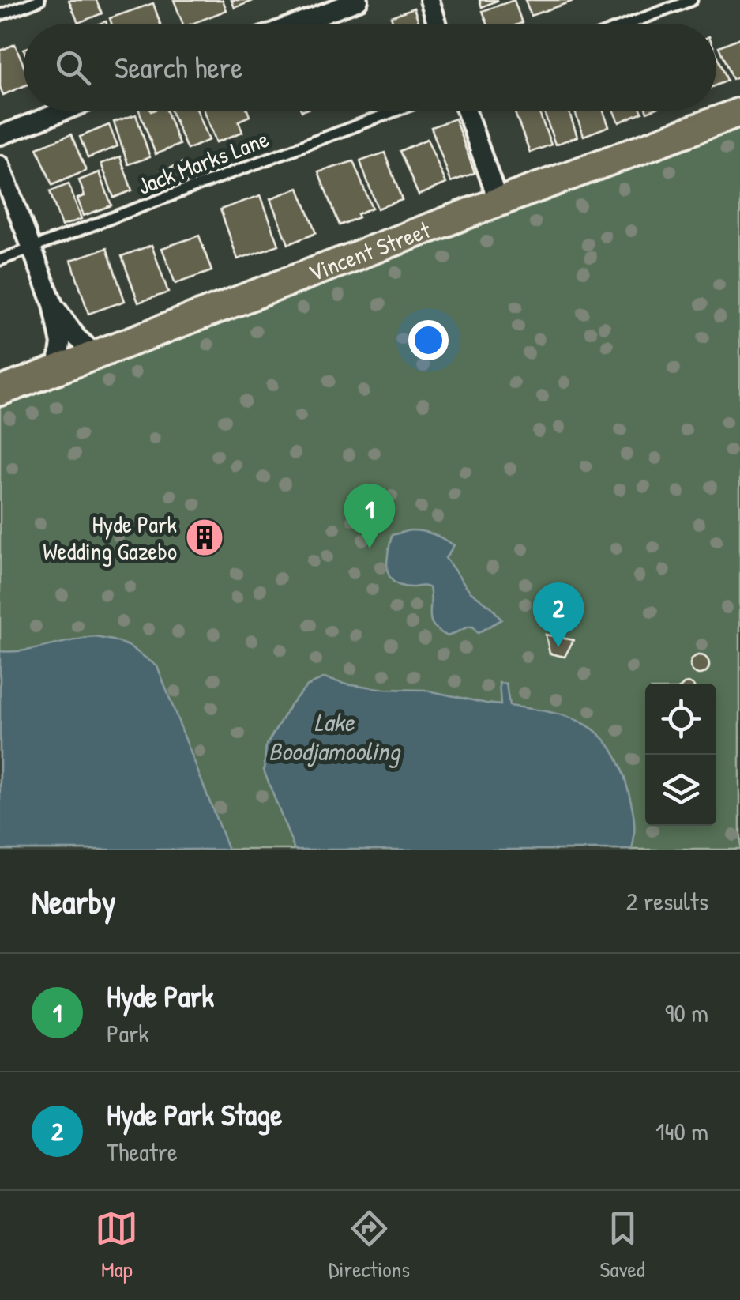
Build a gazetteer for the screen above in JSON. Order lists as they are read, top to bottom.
{
  "streets": {
    "main road": ["Vincent Street"],
    "lane": ["Jack Marks Lane"]
  },
  "water": ["Lake Boodjamooling"],
  "places": {
    "building": ["Hyde Park Wedding Gazebo"]
  },
  "page": {
    "search": "Search here",
    "pins": ["1", "2"],
    "heading": ["Nearby", "2 results"],
    "list": [
      {
        "mark": "1",
        "name": "Hyde Park",
        "note": "Park",
        "value": "90 m"
      },
      {
        "mark": "2",
        "name": "Hyde Park Stage",
        "note": "Theatre",
        "value": "140 m"
      }
    ],
    "nav": ["Map", "Directions", "Saved"]
  }
}
